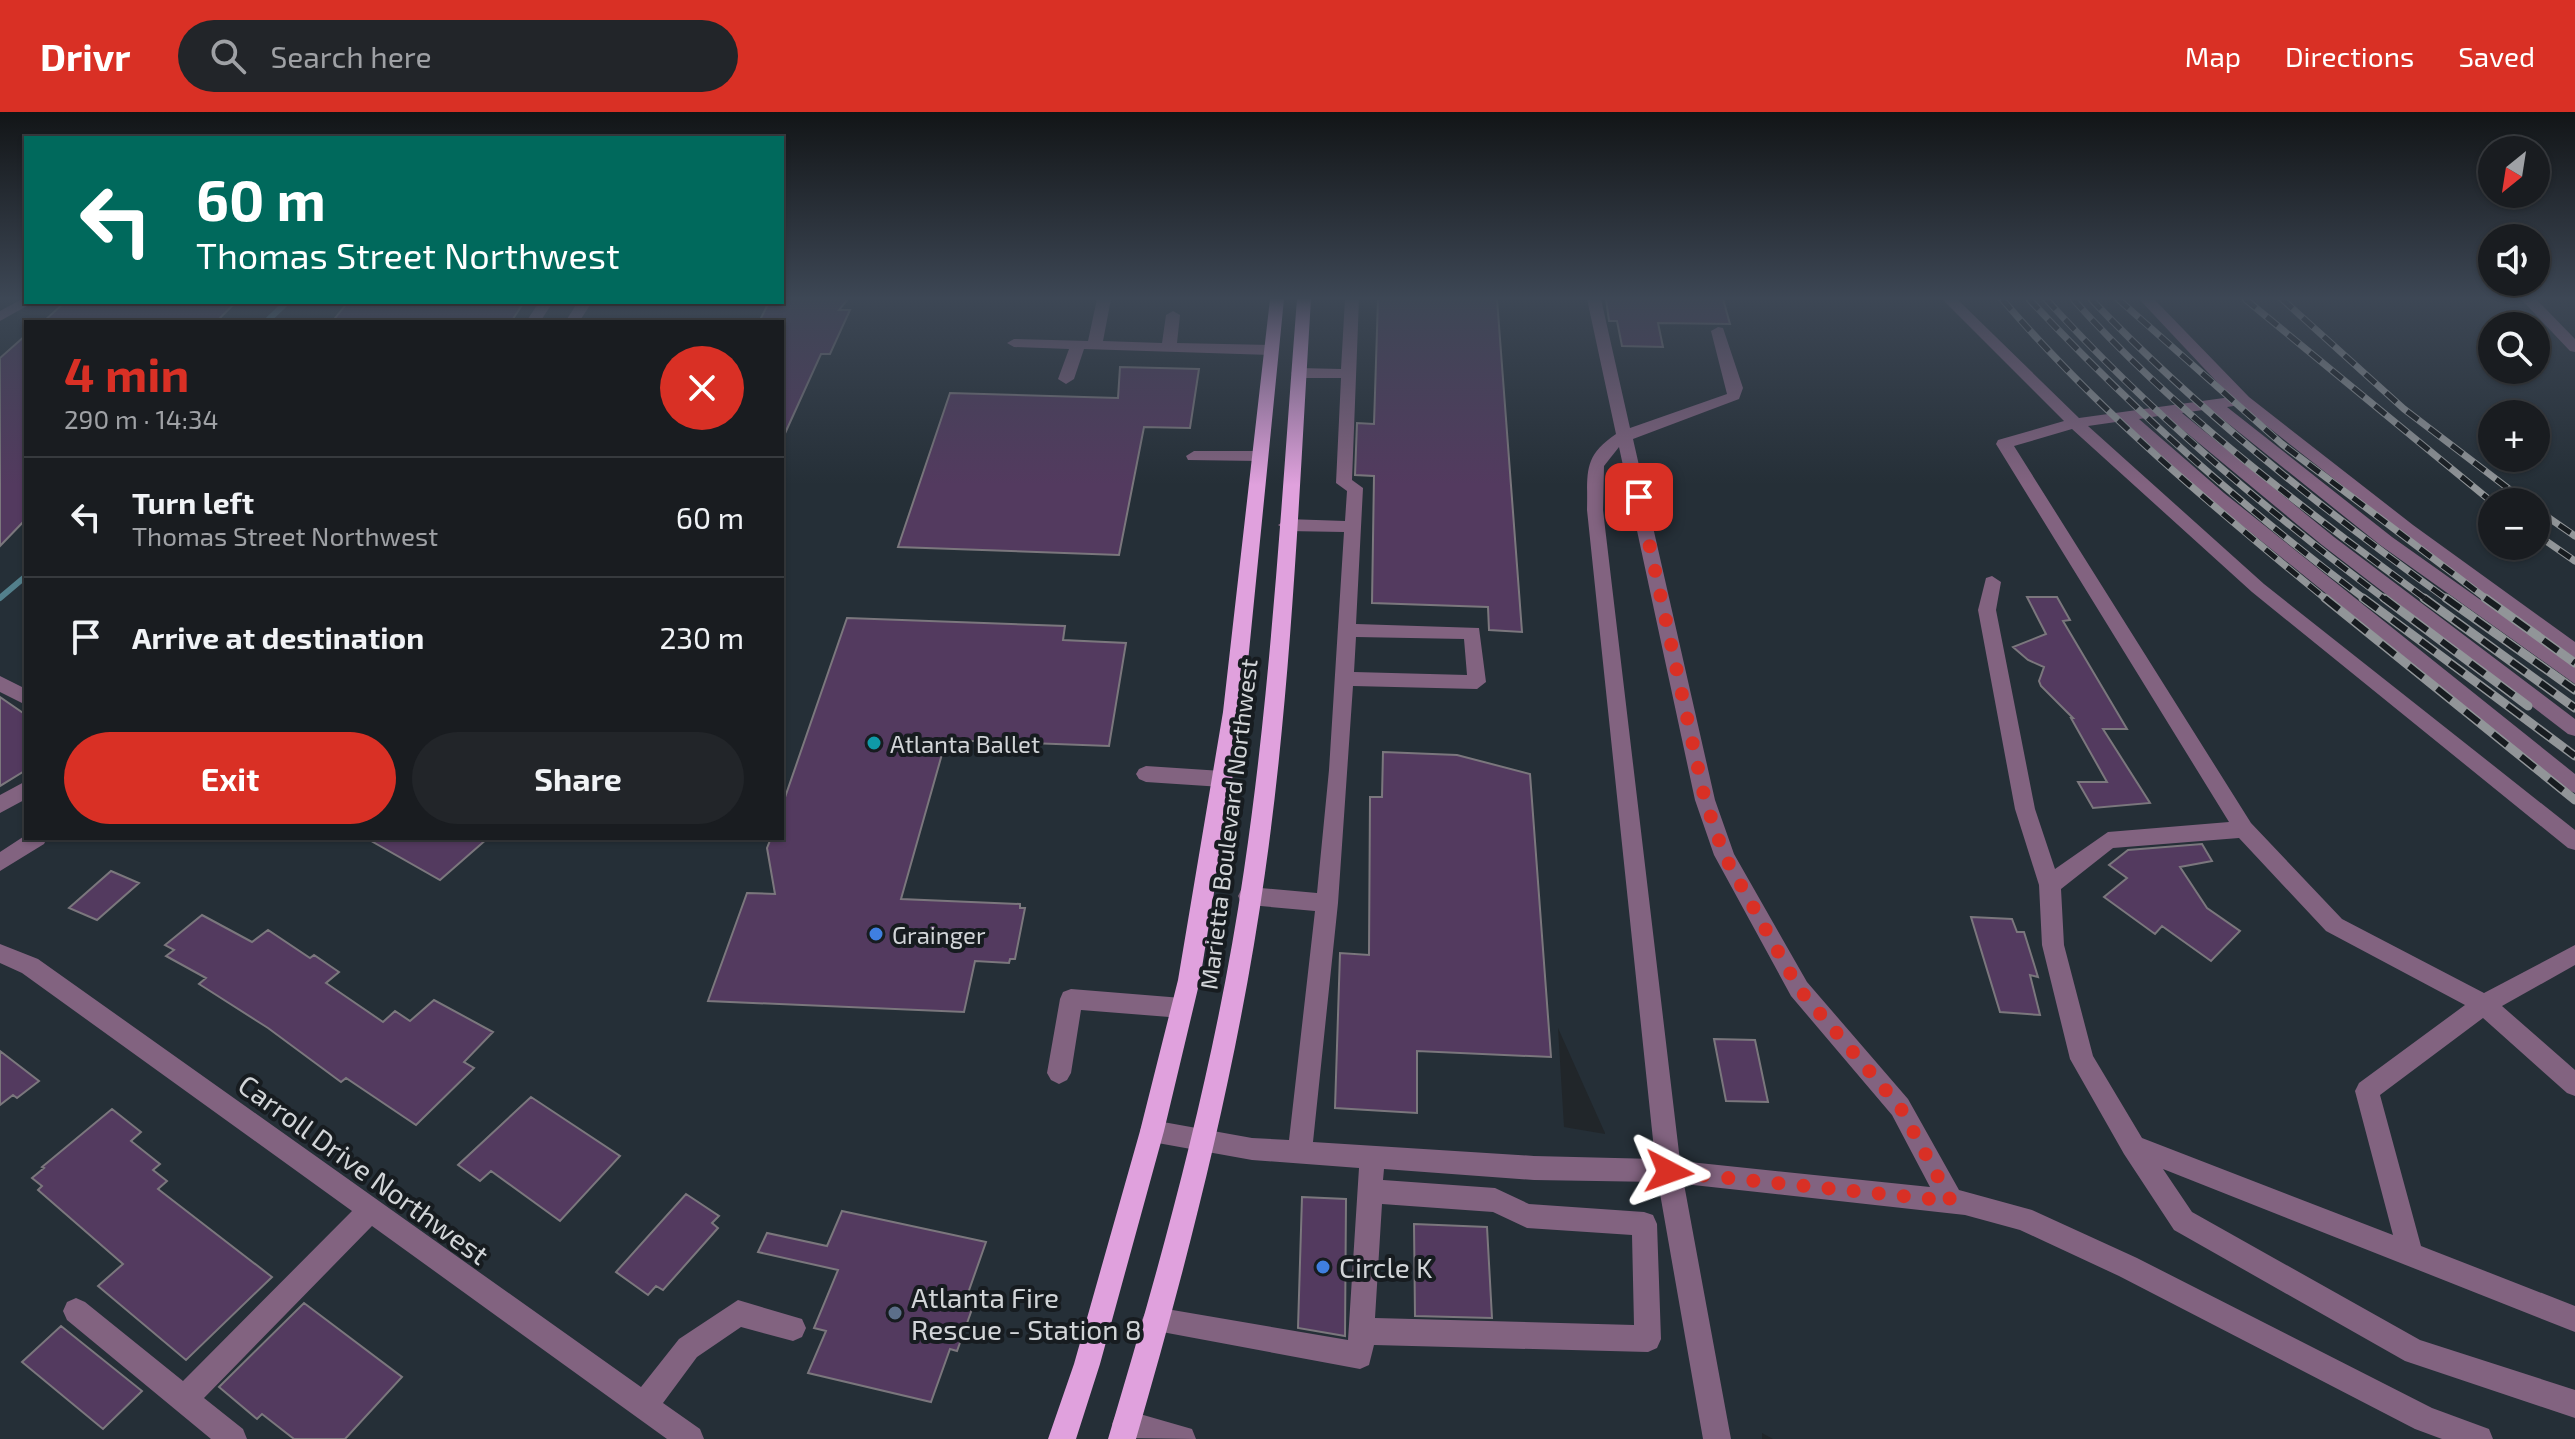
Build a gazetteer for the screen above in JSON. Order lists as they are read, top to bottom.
{
  "streets": {
    "main road": ["Marietta Boulevard Northwest"],
    "street": ["Carroll Drive Northwest"]
  },
  "places": [
    "Atlanta Ballet",
    "Grainger",
    "Circle K",
    "Atlanta Fire Rescue - Station 8"
  ],
  "north": "bottom left",
  "page": {
    "header": "Drivr",
    "search": "Search here",
    "nav": ["Map", "Directions", "Saved"],
    "map_buttons": ["+", "−"],
    "turn": ["60 m", "Thomas Street Northwest"],
    "heading": ["4 min", "290 m · 14:34"],
    "list": [
      {
        "name": "Turn left",
        "note": "Thomas Street Northwest",
        "value": "60 m"
      },
      {
        "name": "Arrive at destination",
        "value": "230 m"
      }
    ],
    "buttons": ["Exit", "Share"]
  }
}
